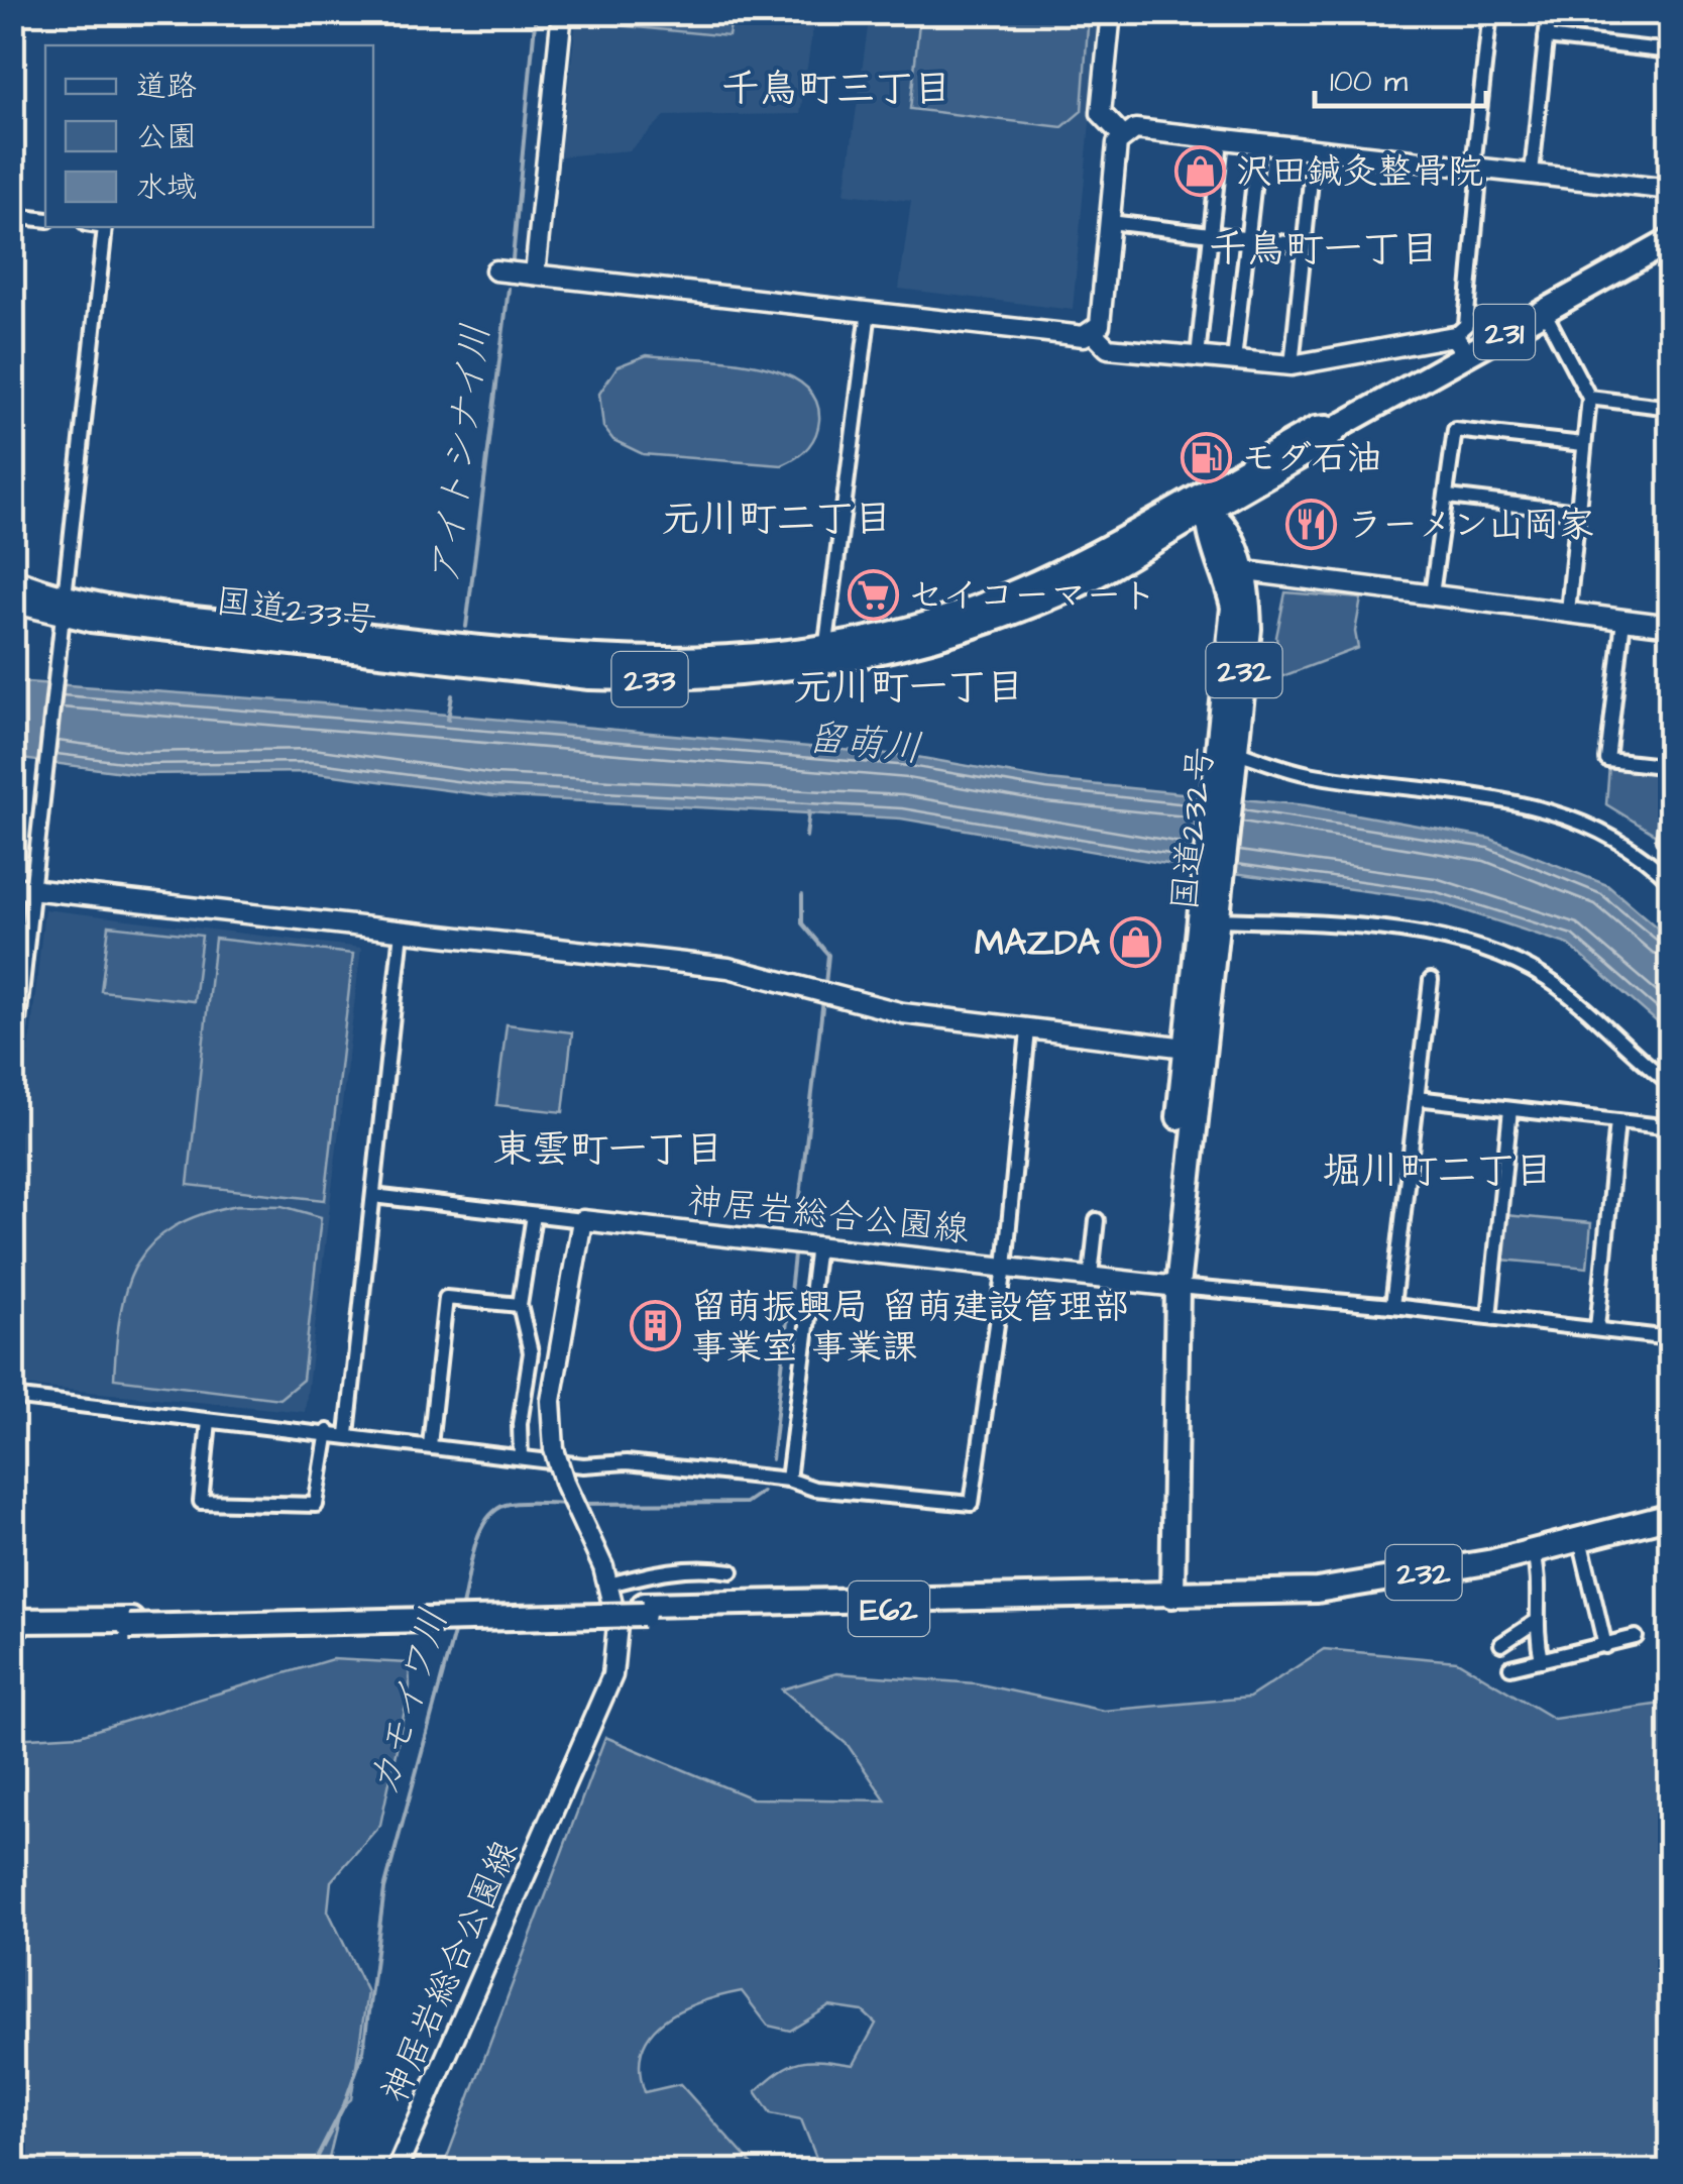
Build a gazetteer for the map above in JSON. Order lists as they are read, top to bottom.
{
  "streets": {
    "highway": [
      "231",
      "国道233号",
      "232",
      "233",
      "国道232号",
      "E62"
    ],
    "street": ["神居岩総合公園線"]
  },
  "crossings": [
    ["231", "国道233号"],
    ["232", "国道232号"],
    ["232", "E62"],
    ["国道232号", "神居岩総合公園線"],
    ["国道232号", "E62"]
  ],
  "districts": [
    "千鳥町三丁目",
    "千鳥町一丁目",
    "元川町二丁目",
    "元川町一丁目",
    "東雲町一丁目",
    "堀川町二丁目"
  ],
  "water": ["アイトシナイ川", "留萌川", "カモイワ川"],
  "places": {
    "shop": ["沢田鍼灸整骨院", "MAZDA"],
    "fuel station": ["モダ石油"],
    "restaurant": ["ラーメン山岡家"],
    "supermarket": ["セイコーマート"],
    "building": ["留萌振興局 留萌建設管理部 事業室 事業課"]
  },
  "legend": ["道路", "公園", "水域"],
  "scale_bar": "100 m"
}
